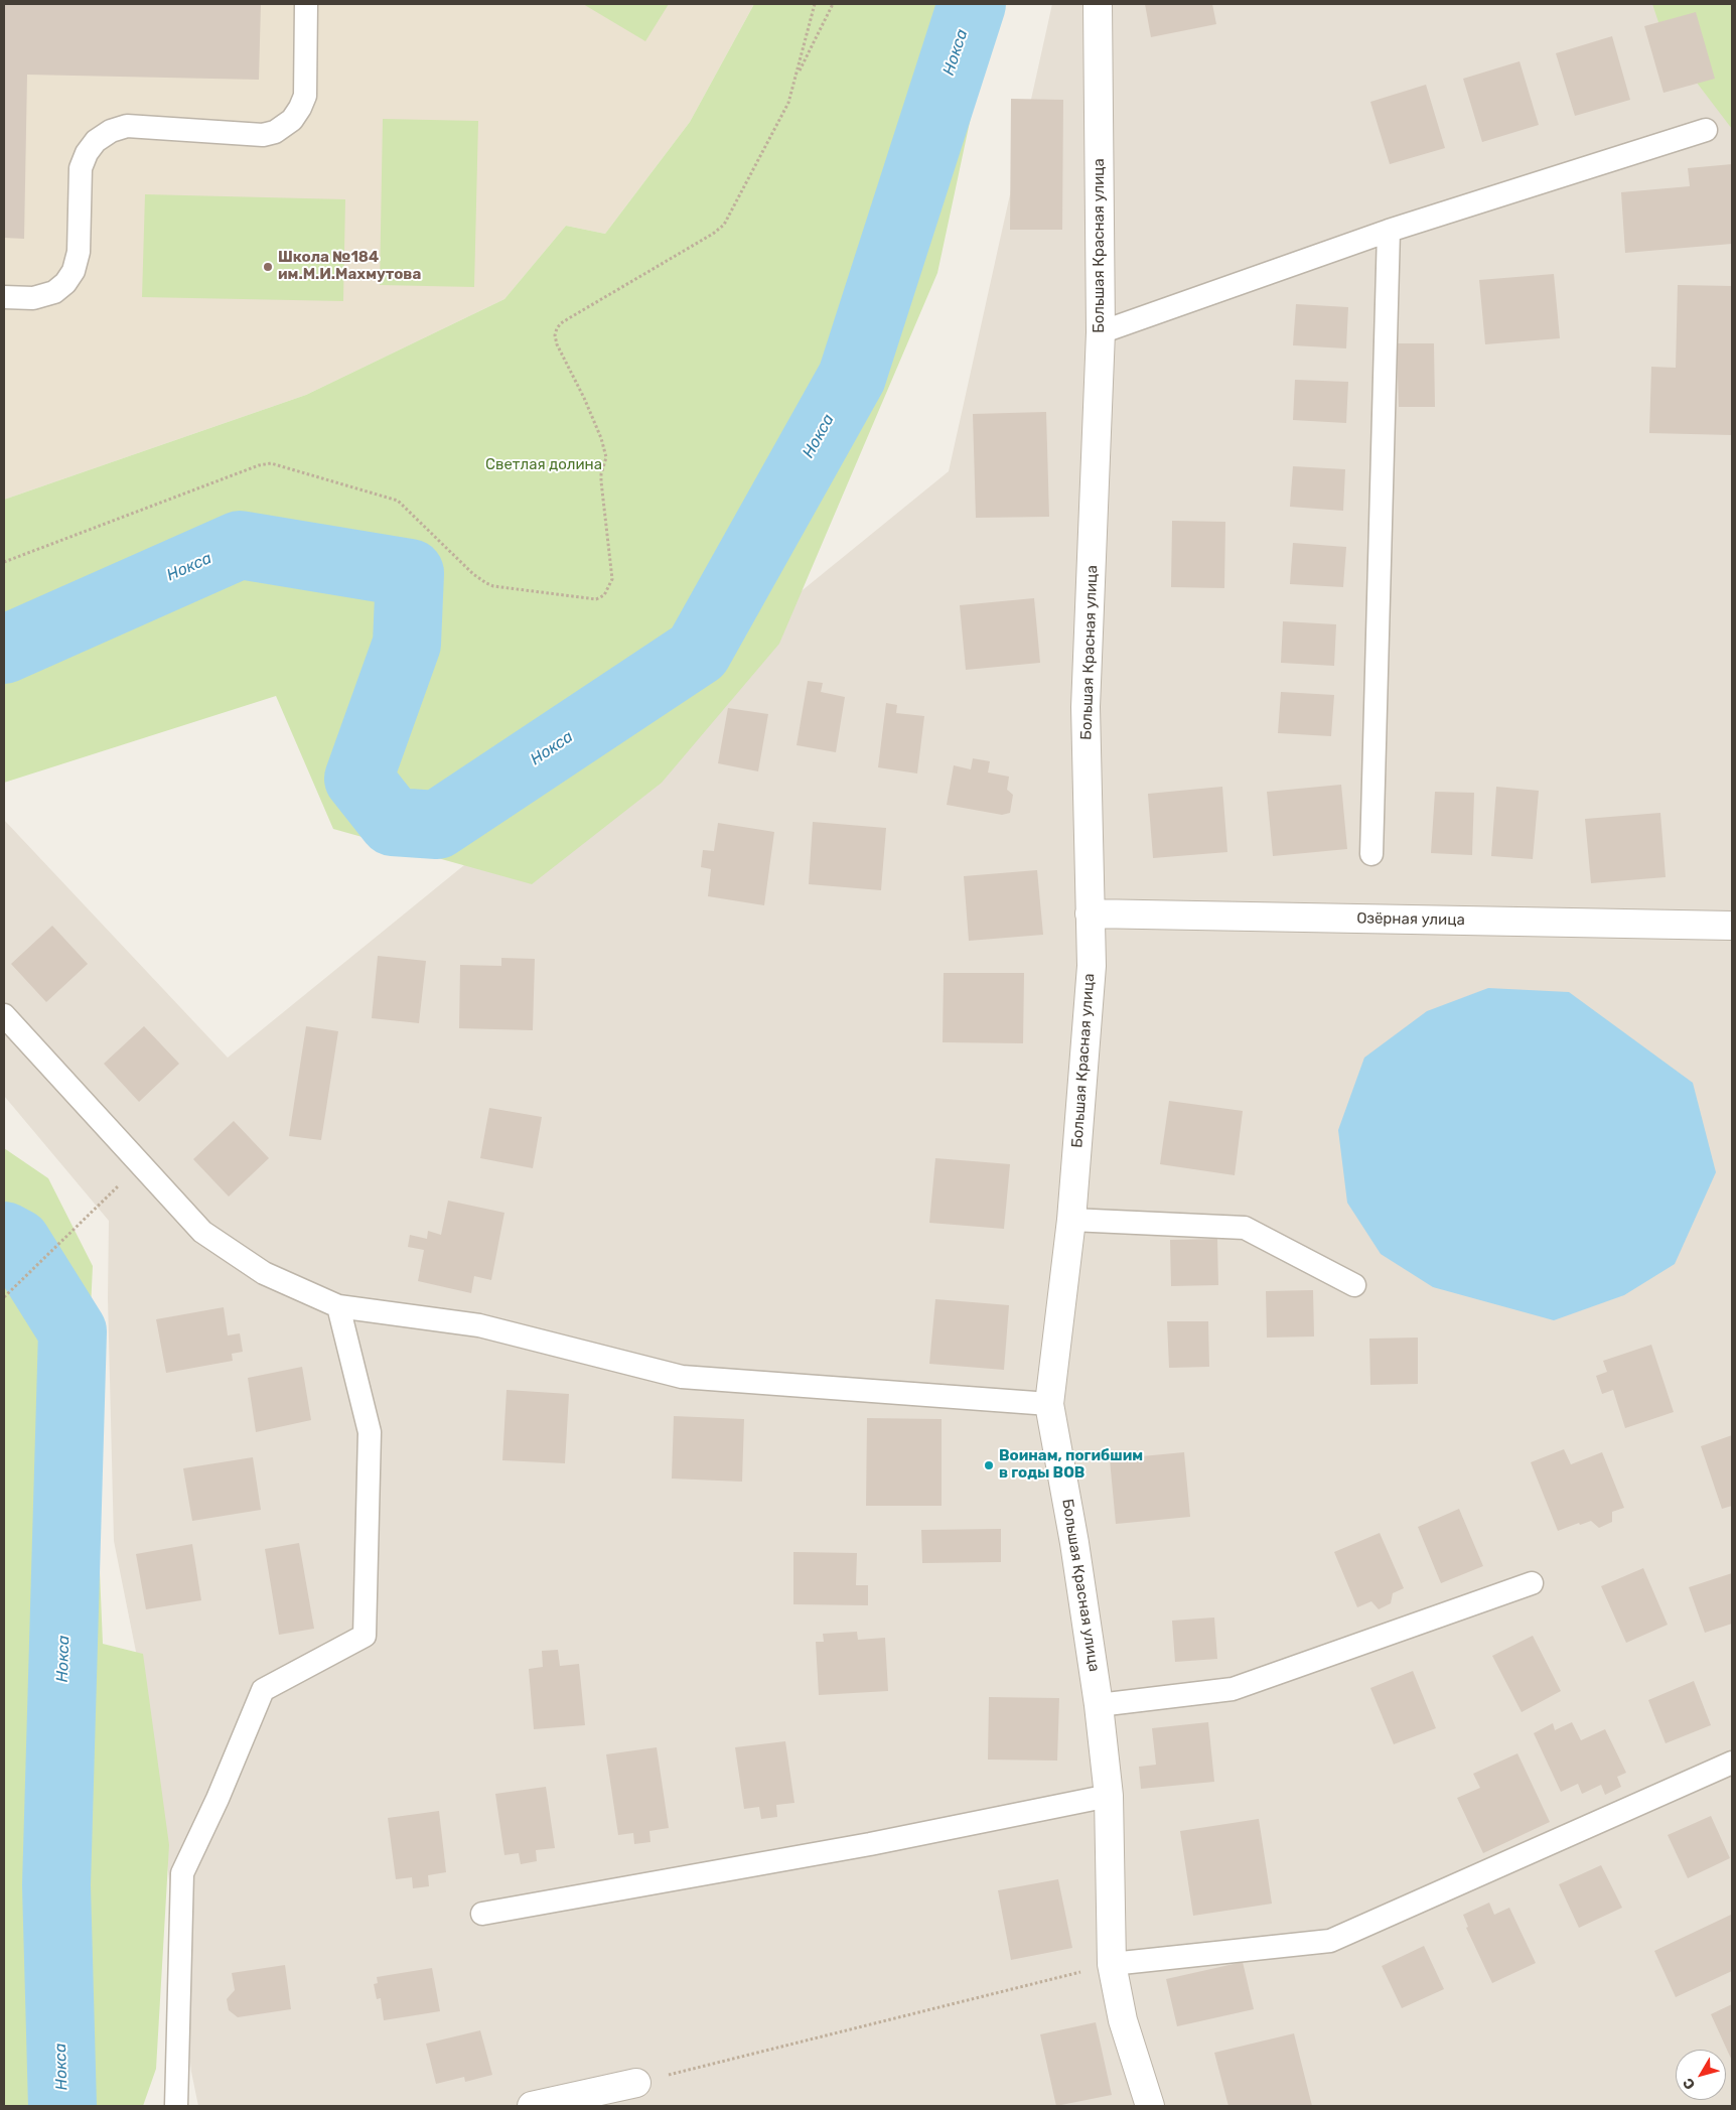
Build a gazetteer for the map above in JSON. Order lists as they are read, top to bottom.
{
  "streets": {
    "street": ["Большая Красная улица", "Озёрная улица"]
  },
  "crossings": [
    ["Большая Красная улица", "Озёрная улица"]
  ],
  "water": ["Нокса"],
  "parks": ["Светлая долина"],
  "places": ["Школа №184 им.М.И.Махмутова", "Воинам, погибшим в годы ВОВ"],
  "north": "bottom left"
}
